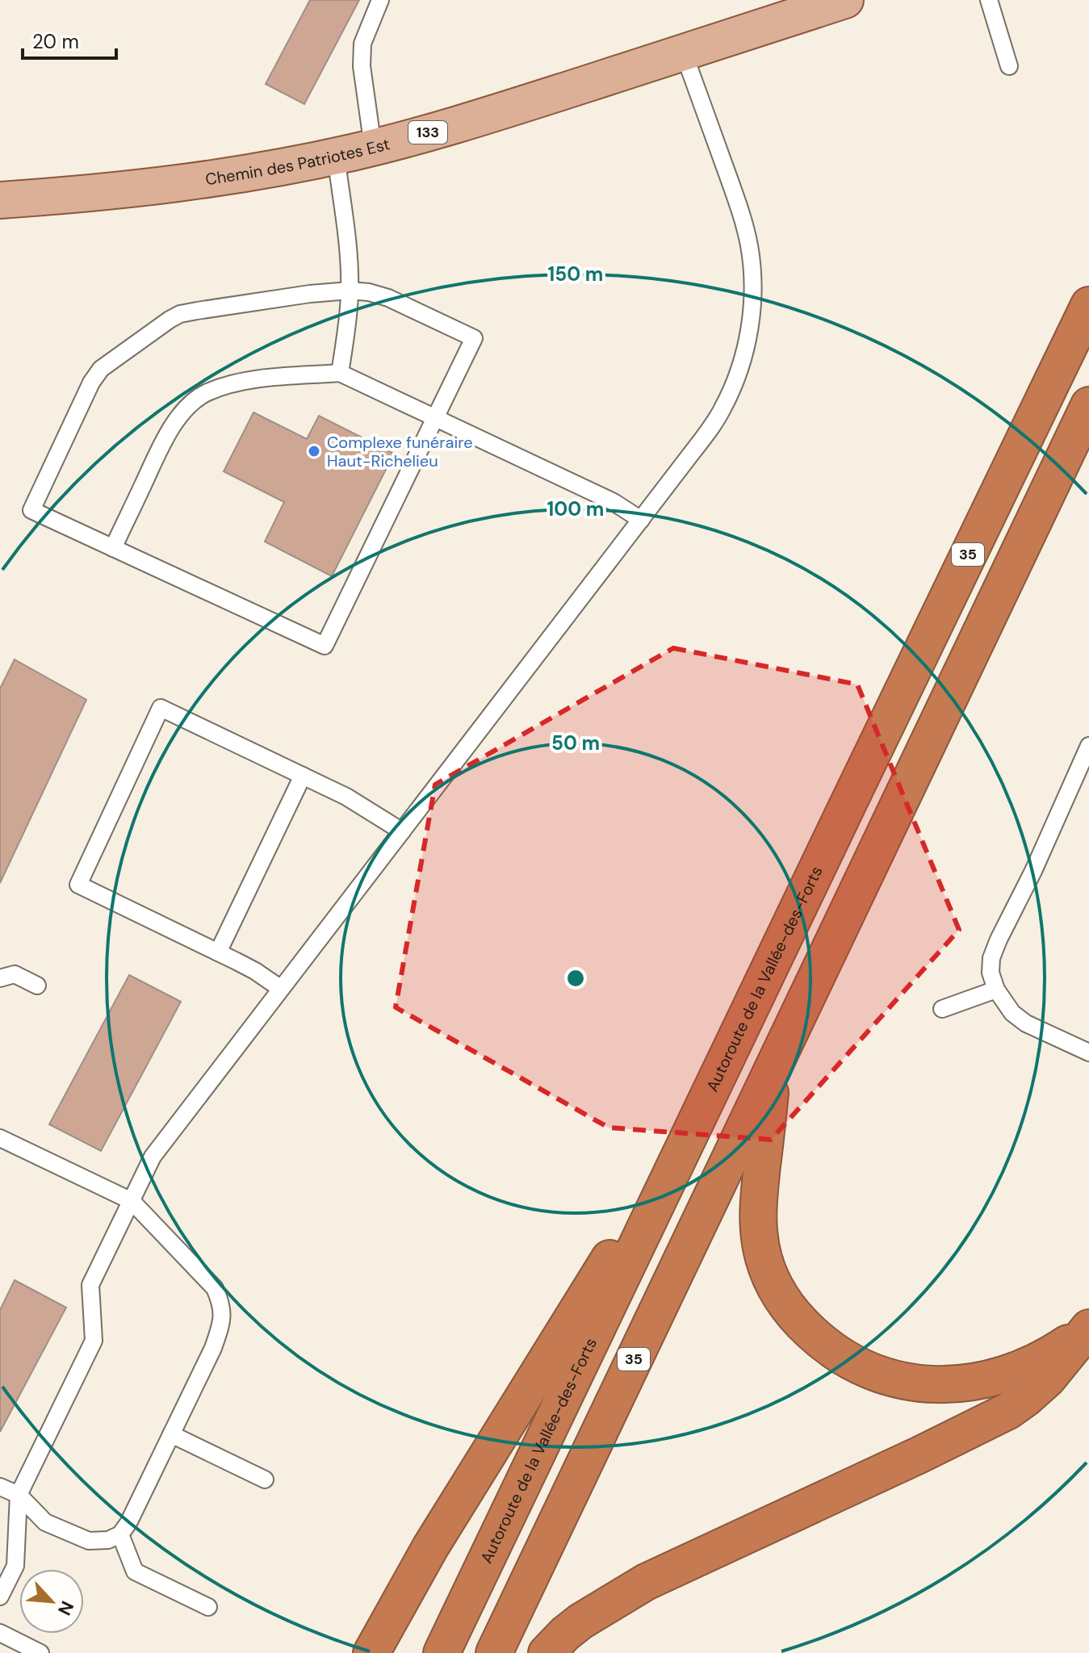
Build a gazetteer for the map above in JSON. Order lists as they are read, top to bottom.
{
  "streets": {
    "highway": ["35", "Autoroute de la Vallée-des-Forts"],
    "main road": ["133", "Chemin des Patriotes Est"]
  },
  "places": ["Complexe funéraire Haut-Richelieu"],
  "scale_bar": "20 m",
  "north": "bottom right",
  "rings": ["150 m", "100 m", "50 m"]
}
